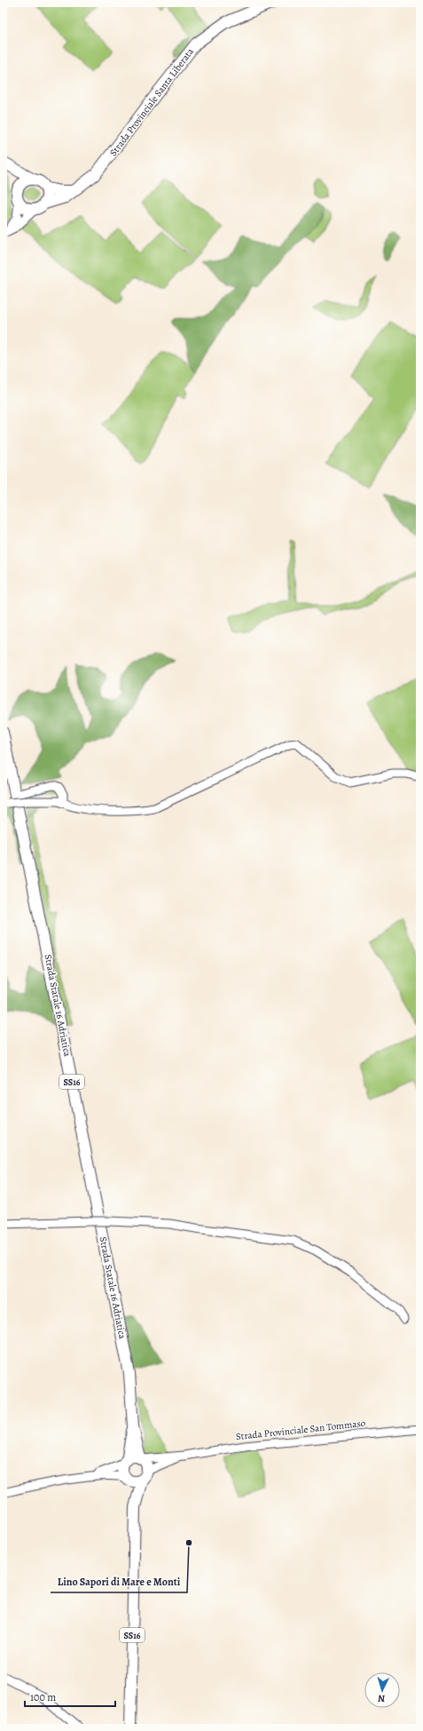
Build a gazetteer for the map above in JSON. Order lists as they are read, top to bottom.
{
  "streets": {
    "main road": ["Strada Provinciale Santa Liberata", "Strada Statale 16 Adriatica", "SS16"],
    "street": ["Strada Provinciale San Tommaso"]
  },
  "crossings": [
    ["Strada Statale 16 Adriatica", "SS16"],
    ["Strada Statale 16 Adriatica", "Strada Provinciale San Tommaso"],
    ["SS16", "Strada Provinciale San Tommaso"]
  ],
  "places": ["Lino Sapori di Mare e Monti"],
  "scale_bar": "100 m",
  "north": "bottom"
}
